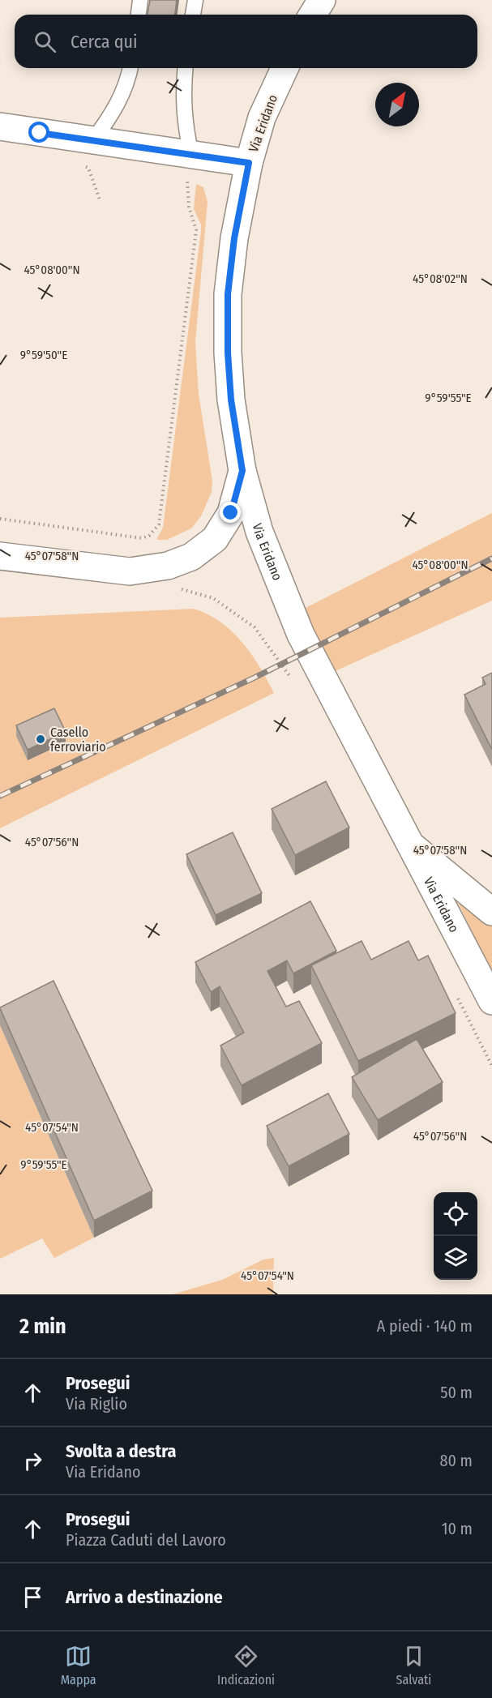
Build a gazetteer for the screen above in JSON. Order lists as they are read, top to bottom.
{
  "streets": {
    "main road": ["Via Eridano"]
  },
  "places": ["Casello ferroviario"],
  "north": "top right",
  "page": {
    "search": "Cerca qui",
    "heading": ["2 min", "A piedi · 140 m"],
    "list": [
      ["Prosegui", "Via Riglio", "50 m"],
      ["Svolta a destra", "Via Eridano", "80 m"],
      ["Prosegui", "Piazza Caduti del Lavoro", "10 m"],
      "Arrivo a destinazione"
    ],
    "nav": ["Mappa", "Indicazioni", "Salvati"]
  },
  "coordinates": [
    "45°08'00\"N",
    "45°08'02\"N",
    "9°59'50\"E",
    "9°59'55\"E",
    "45°07'58\"N",
    "45°07'56\"N",
    "45°07'54\"N"
  ]
}
